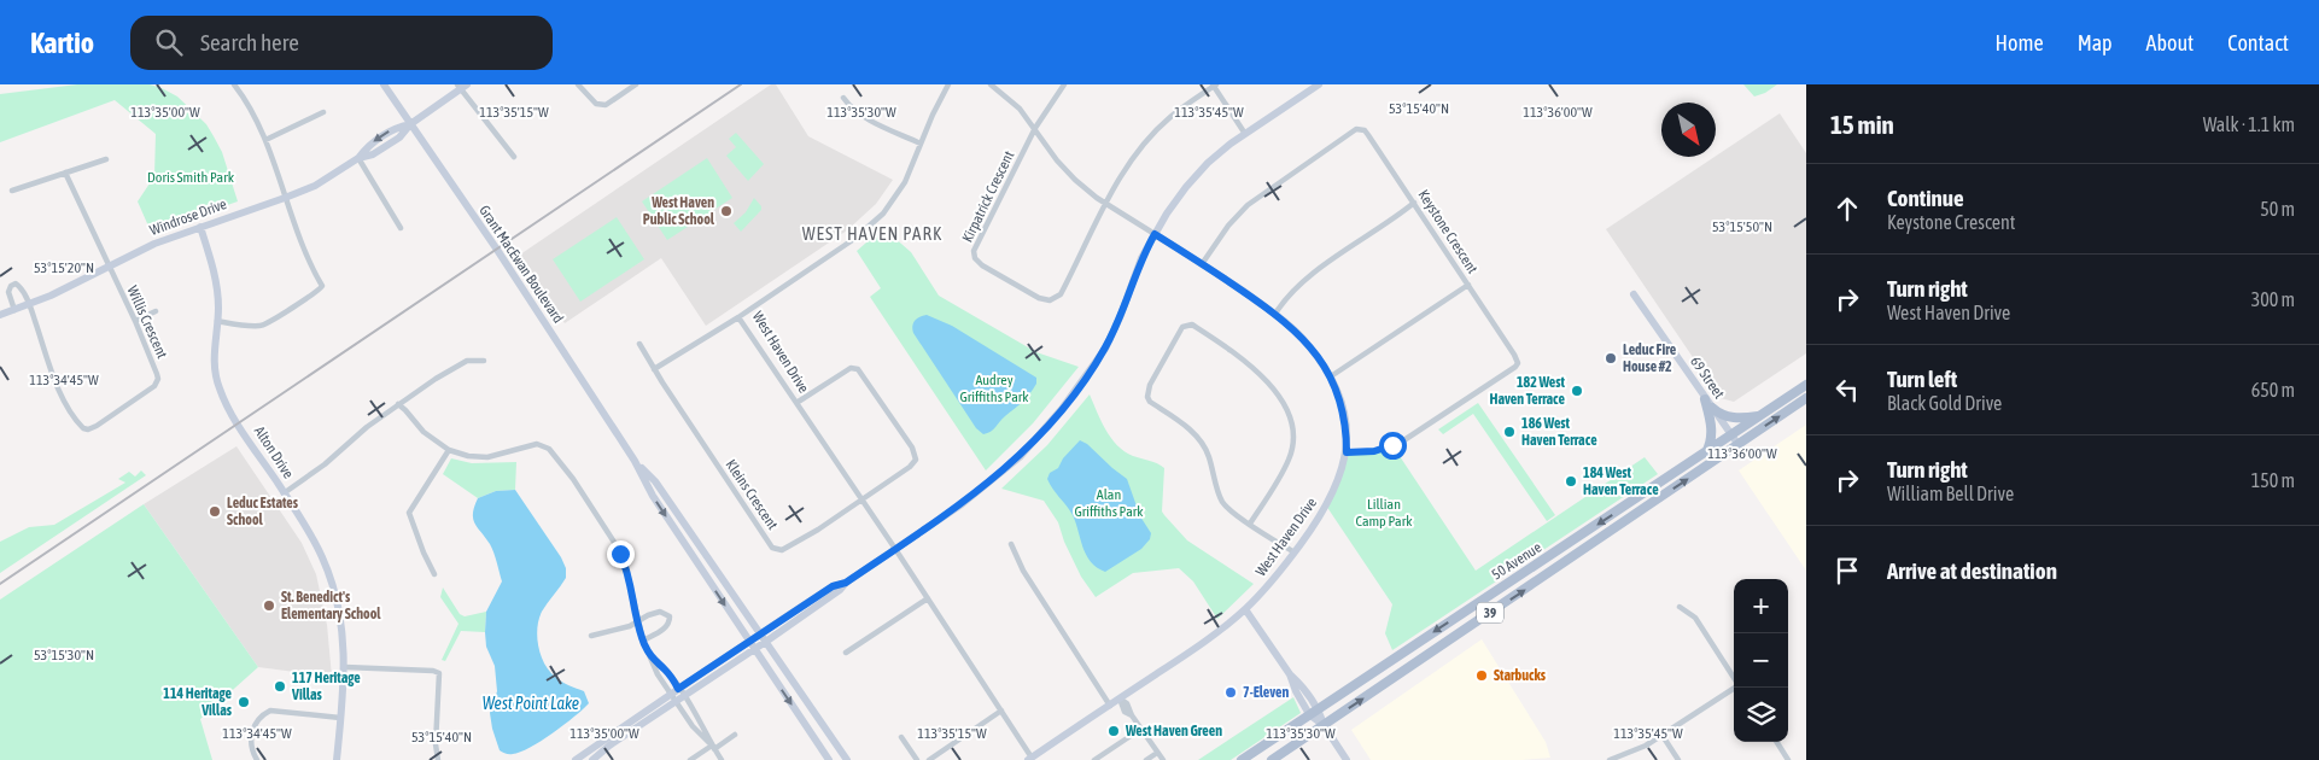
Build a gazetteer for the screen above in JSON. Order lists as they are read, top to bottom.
{
  "streets": {
    "main road": ["50 Avenue", "39"],
    "street": [
      "Kirpatrick Crescent",
      "Windrose Drive",
      "Keystone Crescent",
      "Grant MacEwan Boulevard",
      "Willis Crescent",
      "West Haven Drive",
      "69 Street",
      "Alton Drive",
      "Kleins Crescent"
    ]
  },
  "crossings": [
    ["Kirpatrick Crescent", "West Haven Drive"],
    ["Windrose Drive", "Grant MacEwan Boulevard"],
    ["Windrose Drive", "Willis Crescent"],
    ["Windrose Drive", "Alton Drive"],
    ["Keystone Crescent", "West Haven Drive"],
    ["West Haven Drive", "Kleins Crescent"],
    ["69 Street", "50 Avenue"]
  ],
  "districts": ["WEST HAVEN PARK"],
  "water": ["West Point Lake"],
  "parks": [
    "Doris Smith Park",
    "Audrey Griffiths Park",
    "Alan Griffiths Park",
    "Lillian Camp Park"
  ],
  "places": [
    "West Haven Public School",
    "Leduc Fire House #2",
    "182 West Haven Terrace",
    "186 West Haven Terrace",
    "184 West Haven Terrace",
    "Leduc Estates School",
    "St. Benedict's Elementary School",
    "Starbucks",
    "117 Heritage Villas",
    "7-Eleven",
    "114 Heritage Villas",
    "West Haven Green"
  ],
  "north": "bottom right",
  "page": {
    "header": "Kartio",
    "search": "Search here",
    "nav": [
      "Home",
      "Map",
      "About",
      "Contact"
    ],
    "heading": ["15 min", "Walk · 1.1 km"],
    "list": [
      ["Continue", "Keystone Crescent", "50 m"],
      ["Turn right", "West Haven Drive", "300 m"],
      ["Turn left", "Black Gold Drive", "650 m"],
      ["Turn right", "William Bell Drive", "150 m"],
      "Arrive at destination"
    ],
    "map_buttons": ["+", "−"]
  },
  "coordinates": [
    "53°15'40\"N",
    "113°35'00\"W",
    "113°35'30\"W",
    "113°35'15\"W",
    "113°35'45\"W",
    "113°36'00\"W",
    "53°15'50\"N",
    "53°15'20\"N",
    "113°34'45\"W",
    "53°15'30\"N"
  ]
}
